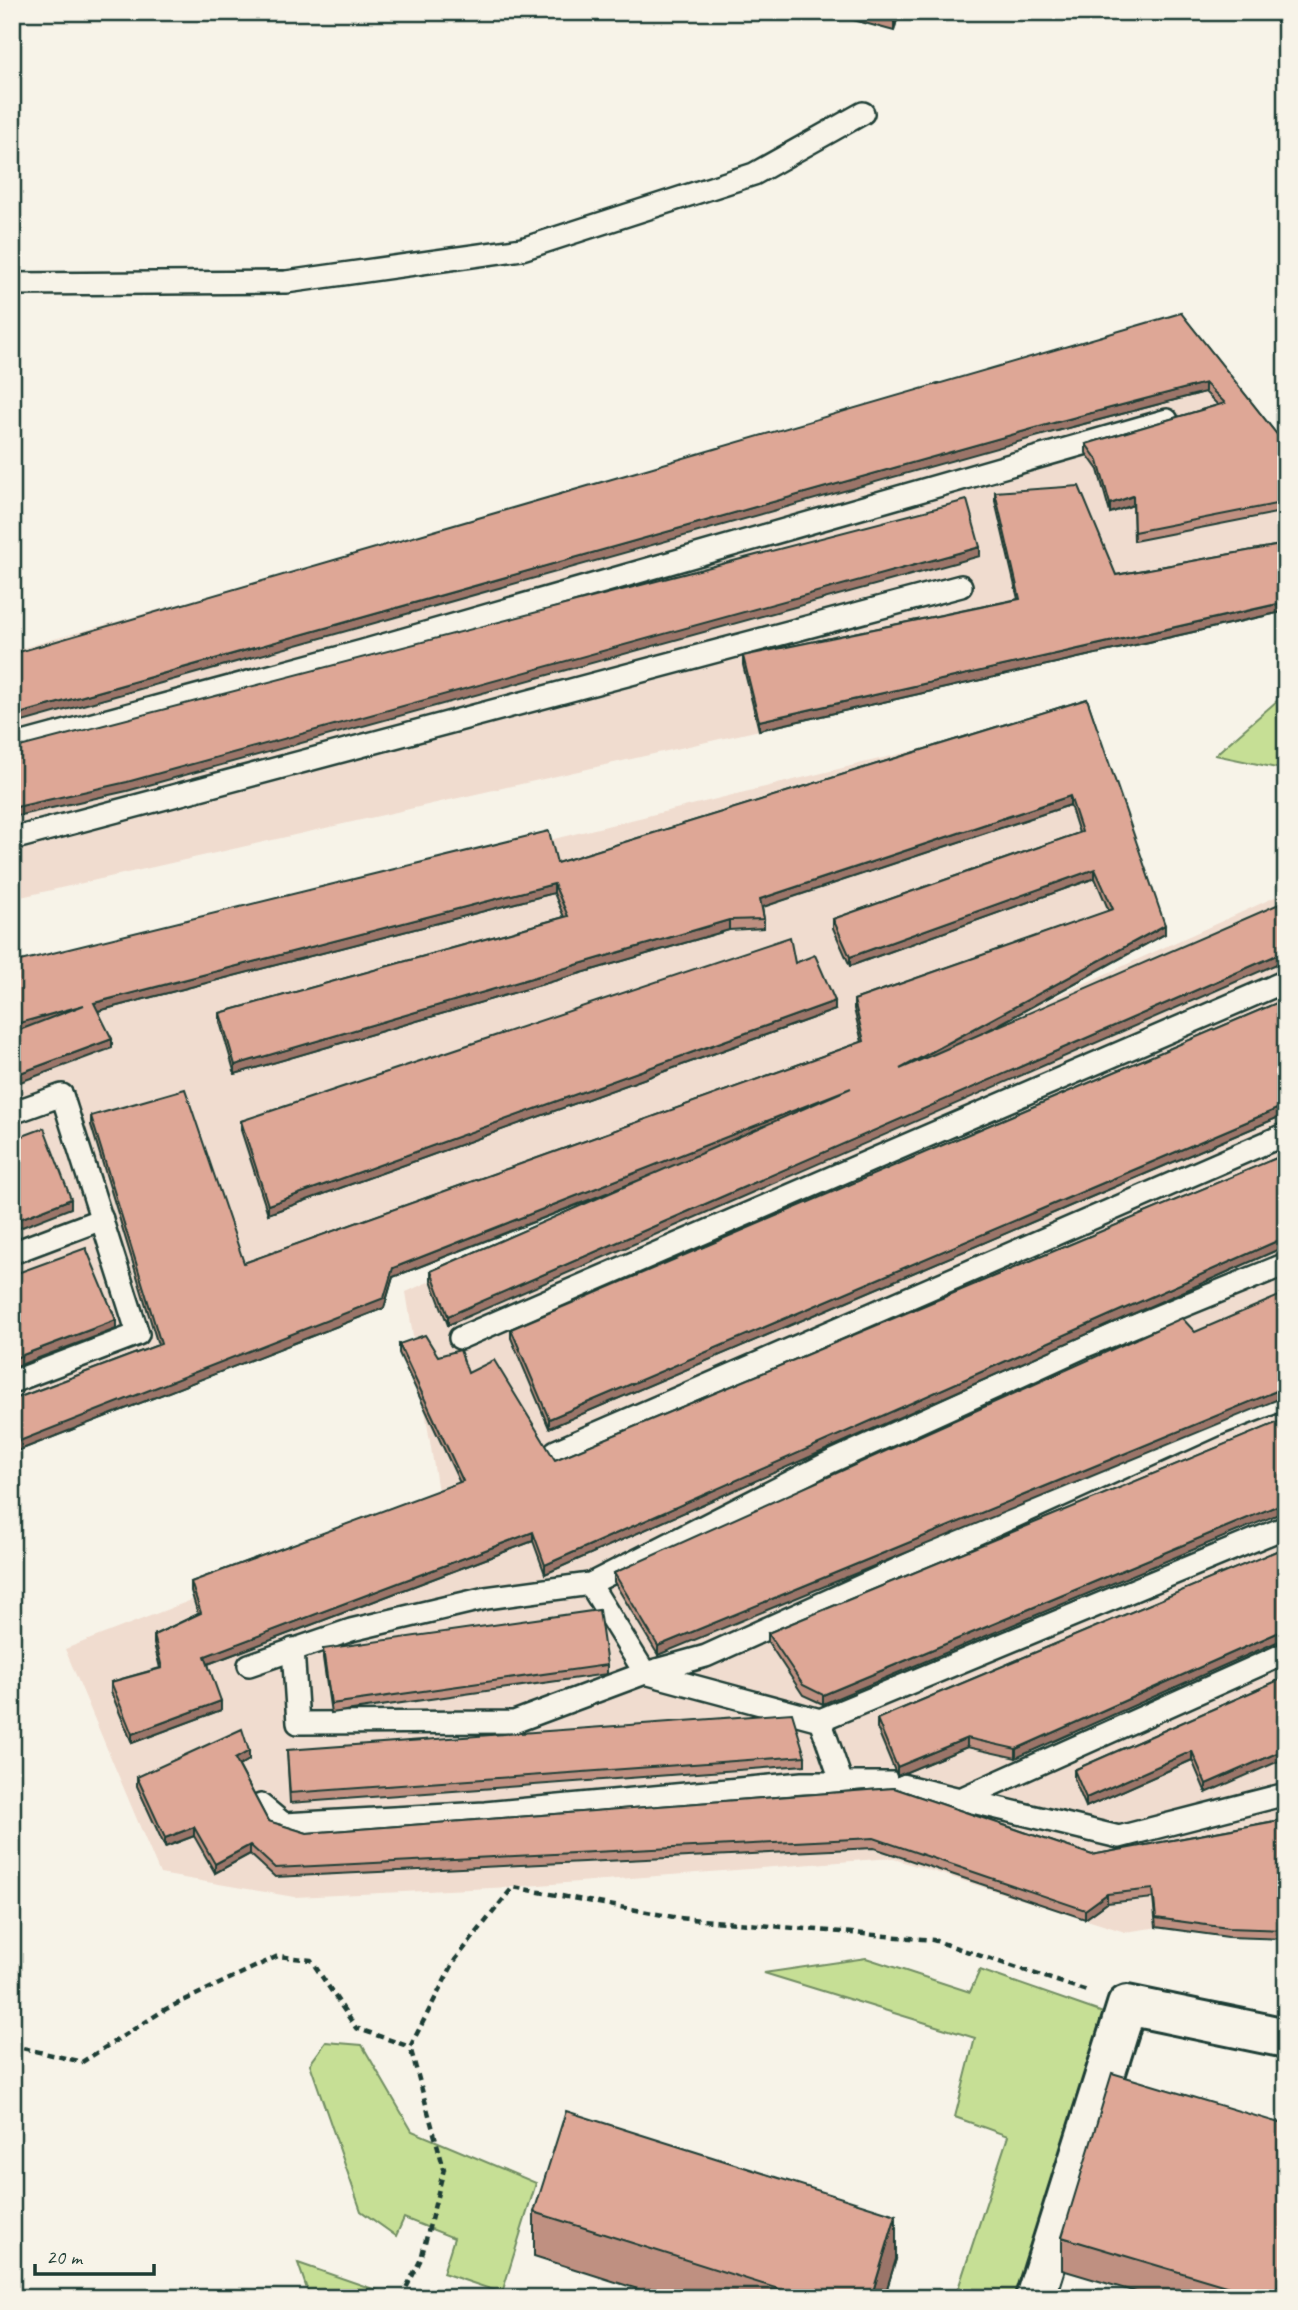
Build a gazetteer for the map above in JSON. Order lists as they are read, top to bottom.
{
  "scale_bar": "20 m"
}
